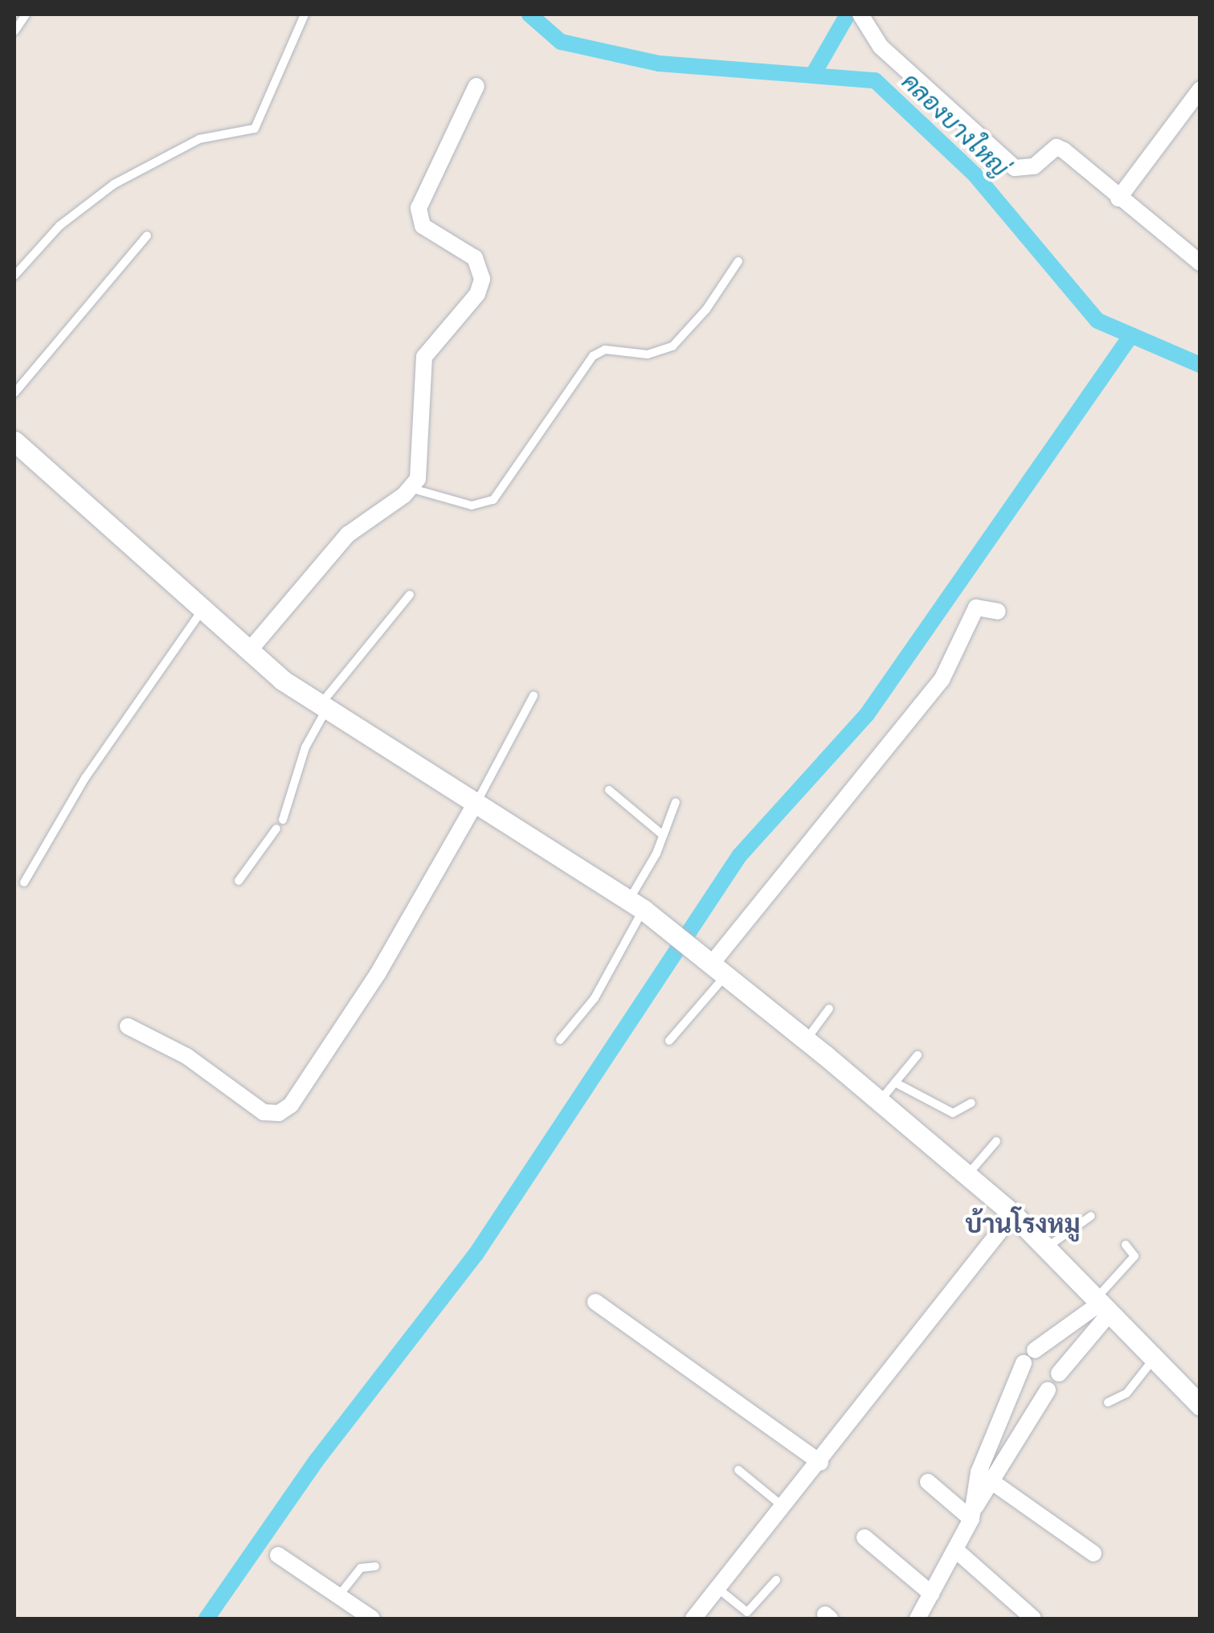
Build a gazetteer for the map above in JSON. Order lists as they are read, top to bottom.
{
  "districts": ["บ้านโรงหมู"],
  "water": ["คลองบางใหญ่"]
}
